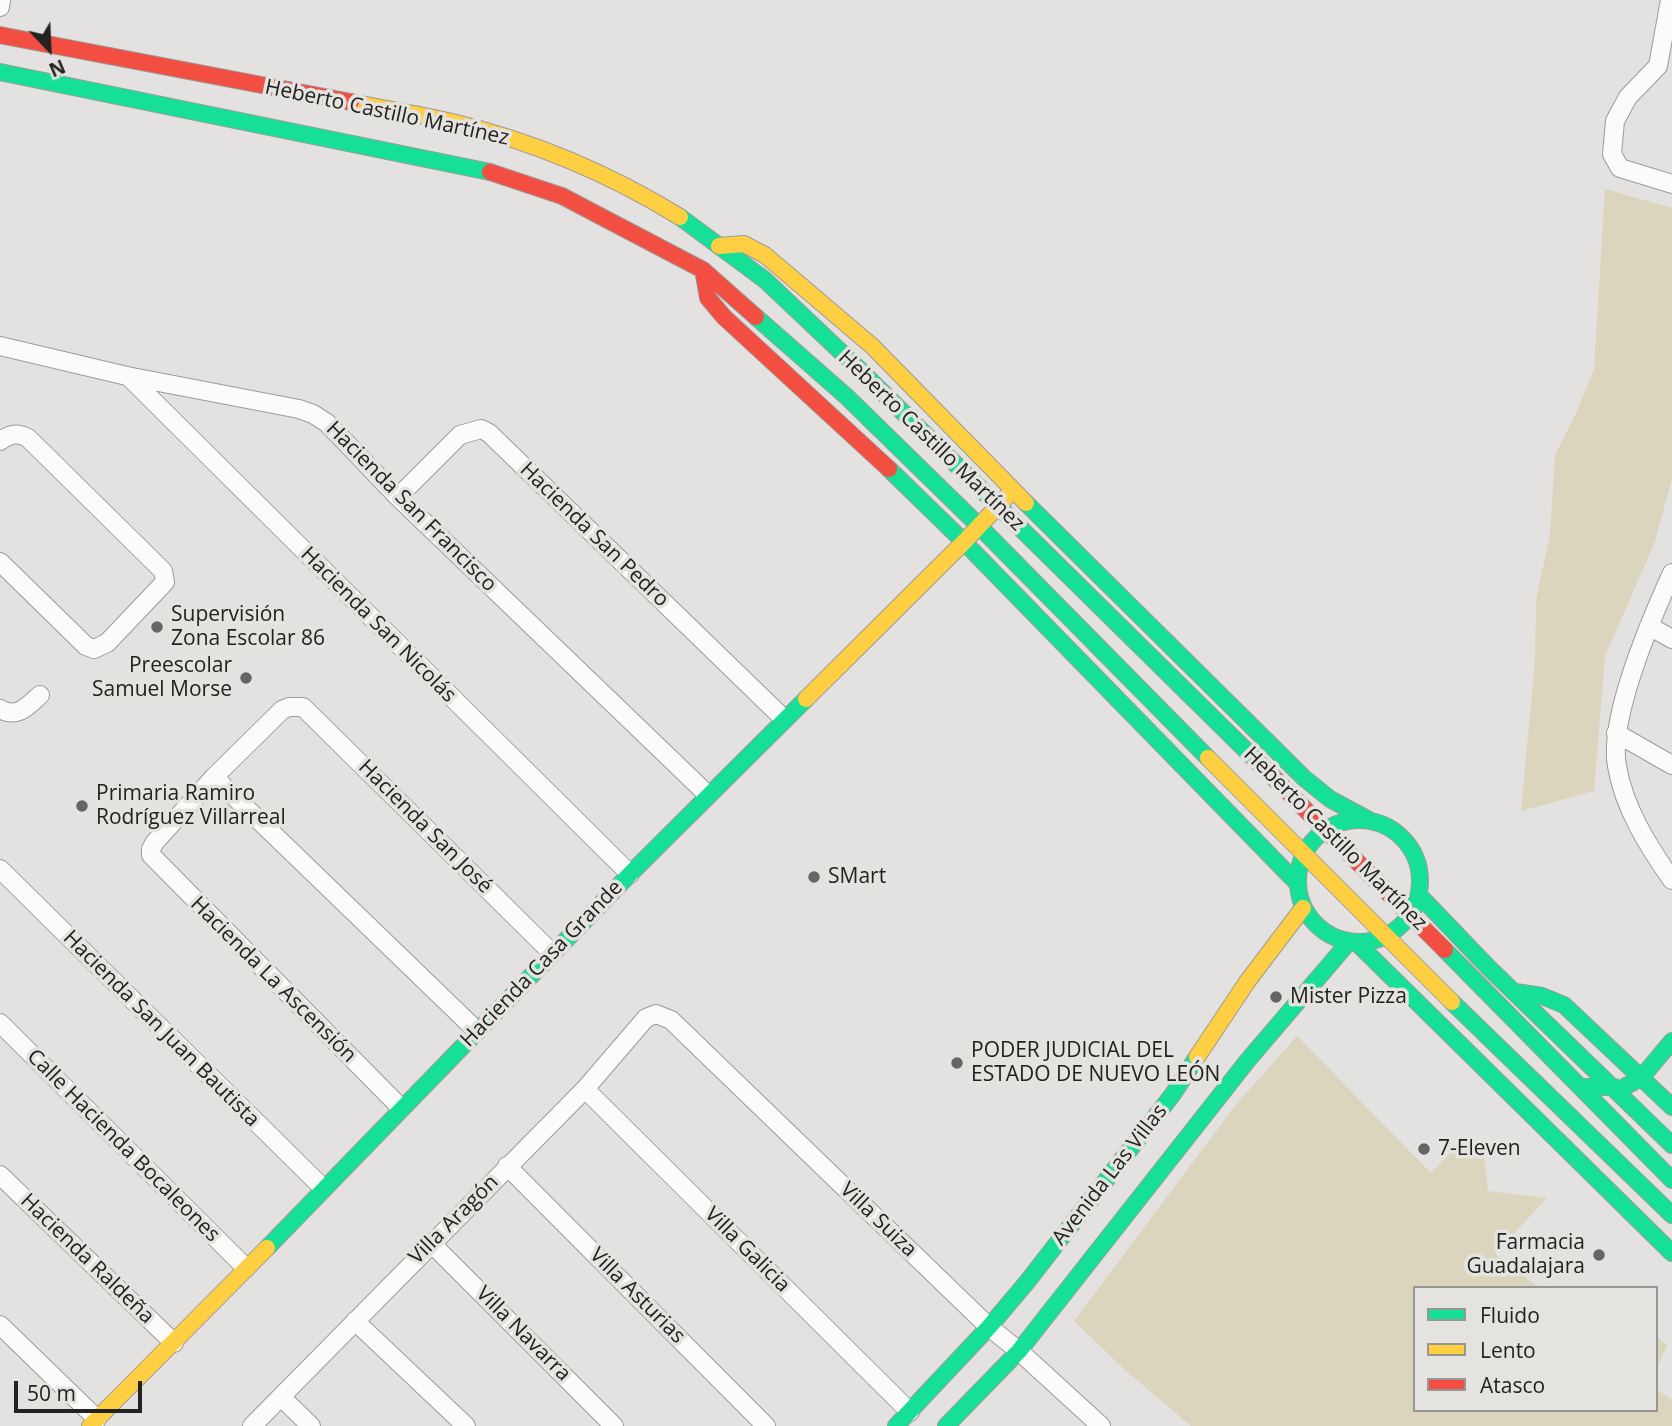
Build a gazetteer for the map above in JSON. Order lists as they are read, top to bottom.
{
  "streets": {
    "street": [
      "Heberto Castillo Martínez",
      "Hacienda San Francisco",
      "Hacienda San Pedro",
      "Hacienda San Nicolás",
      "Hacienda San José",
      "Hacienda Casa Grande",
      "Hacienda La Ascensión",
      "Hacienda San Juan Bautista",
      "Calle Hacienda Bocaleones",
      "Avenida Las Villas",
      "Villa Aragón",
      "Villa Suiza",
      "Villa Galicia",
      "Hacienda Raldeña",
      "Villa Asturias",
      "Villa Navarra"
    ]
  },
  "crossings": [
    ["Heberto Castillo Martínez", "Hacienda Casa Grande"],
    ["Hacienda San Francisco", "Hacienda San Pedro"],
    ["Hacienda San Francisco", "Hacienda San Nicolás"],
    ["Hacienda San Francisco", "Hacienda Casa Grande"],
    ["Hacienda San Pedro", "Hacienda Casa Grande"],
    ["Hacienda San Nicolás", "Hacienda Casa Grande"],
    ["Hacienda San José", "Hacienda Casa Grande"],
    ["Hacienda San José", "Hacienda La Ascensión"],
    ["Hacienda Casa Grande", "Hacienda La Ascensión"],
    ["Hacienda Casa Grande", "Hacienda San Juan Bautista"],
    ["Hacienda Casa Grande", "Calle Hacienda Bocaleones"],
    ["Hacienda Casa Grande", "Hacienda Raldeña"],
    ["Avenida Las Villas", "Villa Suiza"],
    ["Avenida Las Villas", "Villa Galicia"],
    ["Villa Aragón", "Villa Suiza"],
    ["Villa Aragón", "Villa Galicia"],
    ["Villa Aragón", "Villa Asturias"],
    ["Villa Aragón", "Villa Navarra"]
  ],
  "places": [
    "Supervisión Zona Escolar 86",
    "Preescolar Samuel Morse",
    "Primaria Ramiro Rodríguez Villarreal",
    "SMart",
    "Mister Pizza",
    "PODER JUDICIAL DEL ESTADO DE NUEVO LEÓN",
    "7-Eleven",
    "Farmacia Guadalajara"
  ],
  "legend": ["Fluido", "Lento", "Atasco"],
  "scale_bar": "50 m",
  "north": "bottom right"
}
